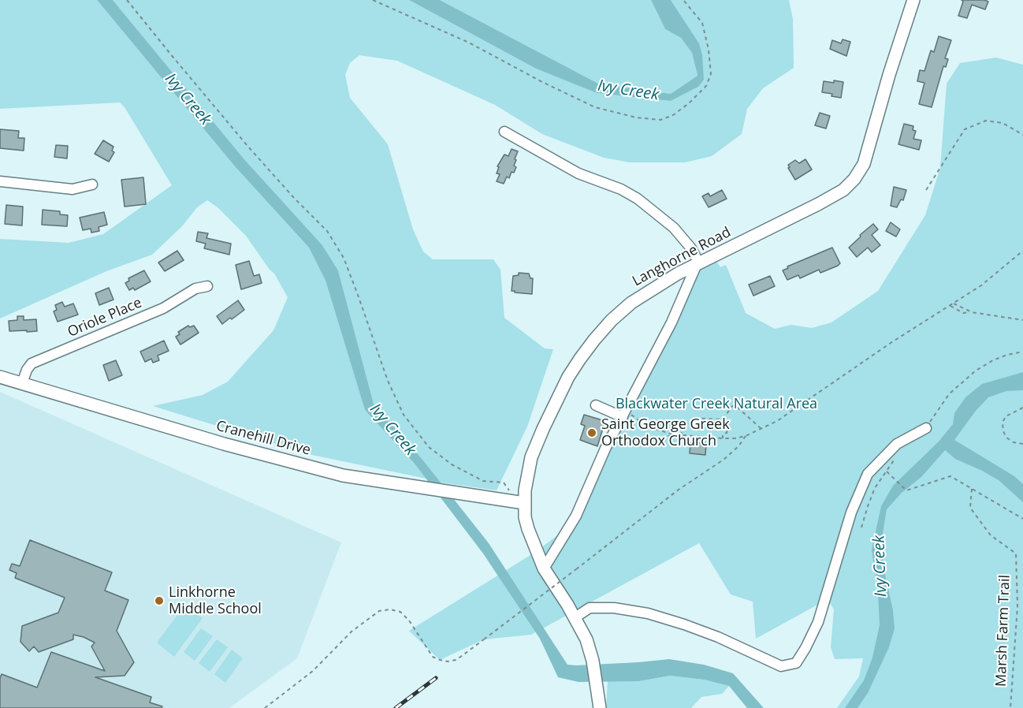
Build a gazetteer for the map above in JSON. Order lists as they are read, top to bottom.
{
  "streets": {
    "main road": ["Langhorne Road", "Cranehill Drive"],
    "street": ["Oriole Place"],
    "path": ["Marsh Farm Trail"]
  },
  "crossings": [
    ["Langhorne Road", "Cranehill Drive"],
    ["Oriole Place", "Cranehill Drive"]
  ],
  "water": ["Ivy Creek"],
  "parks": ["Blackwater Creek Natural Area"],
  "places": ["Saint George Greek Orthodox Church", "Linkhorne Middle School"]
}
